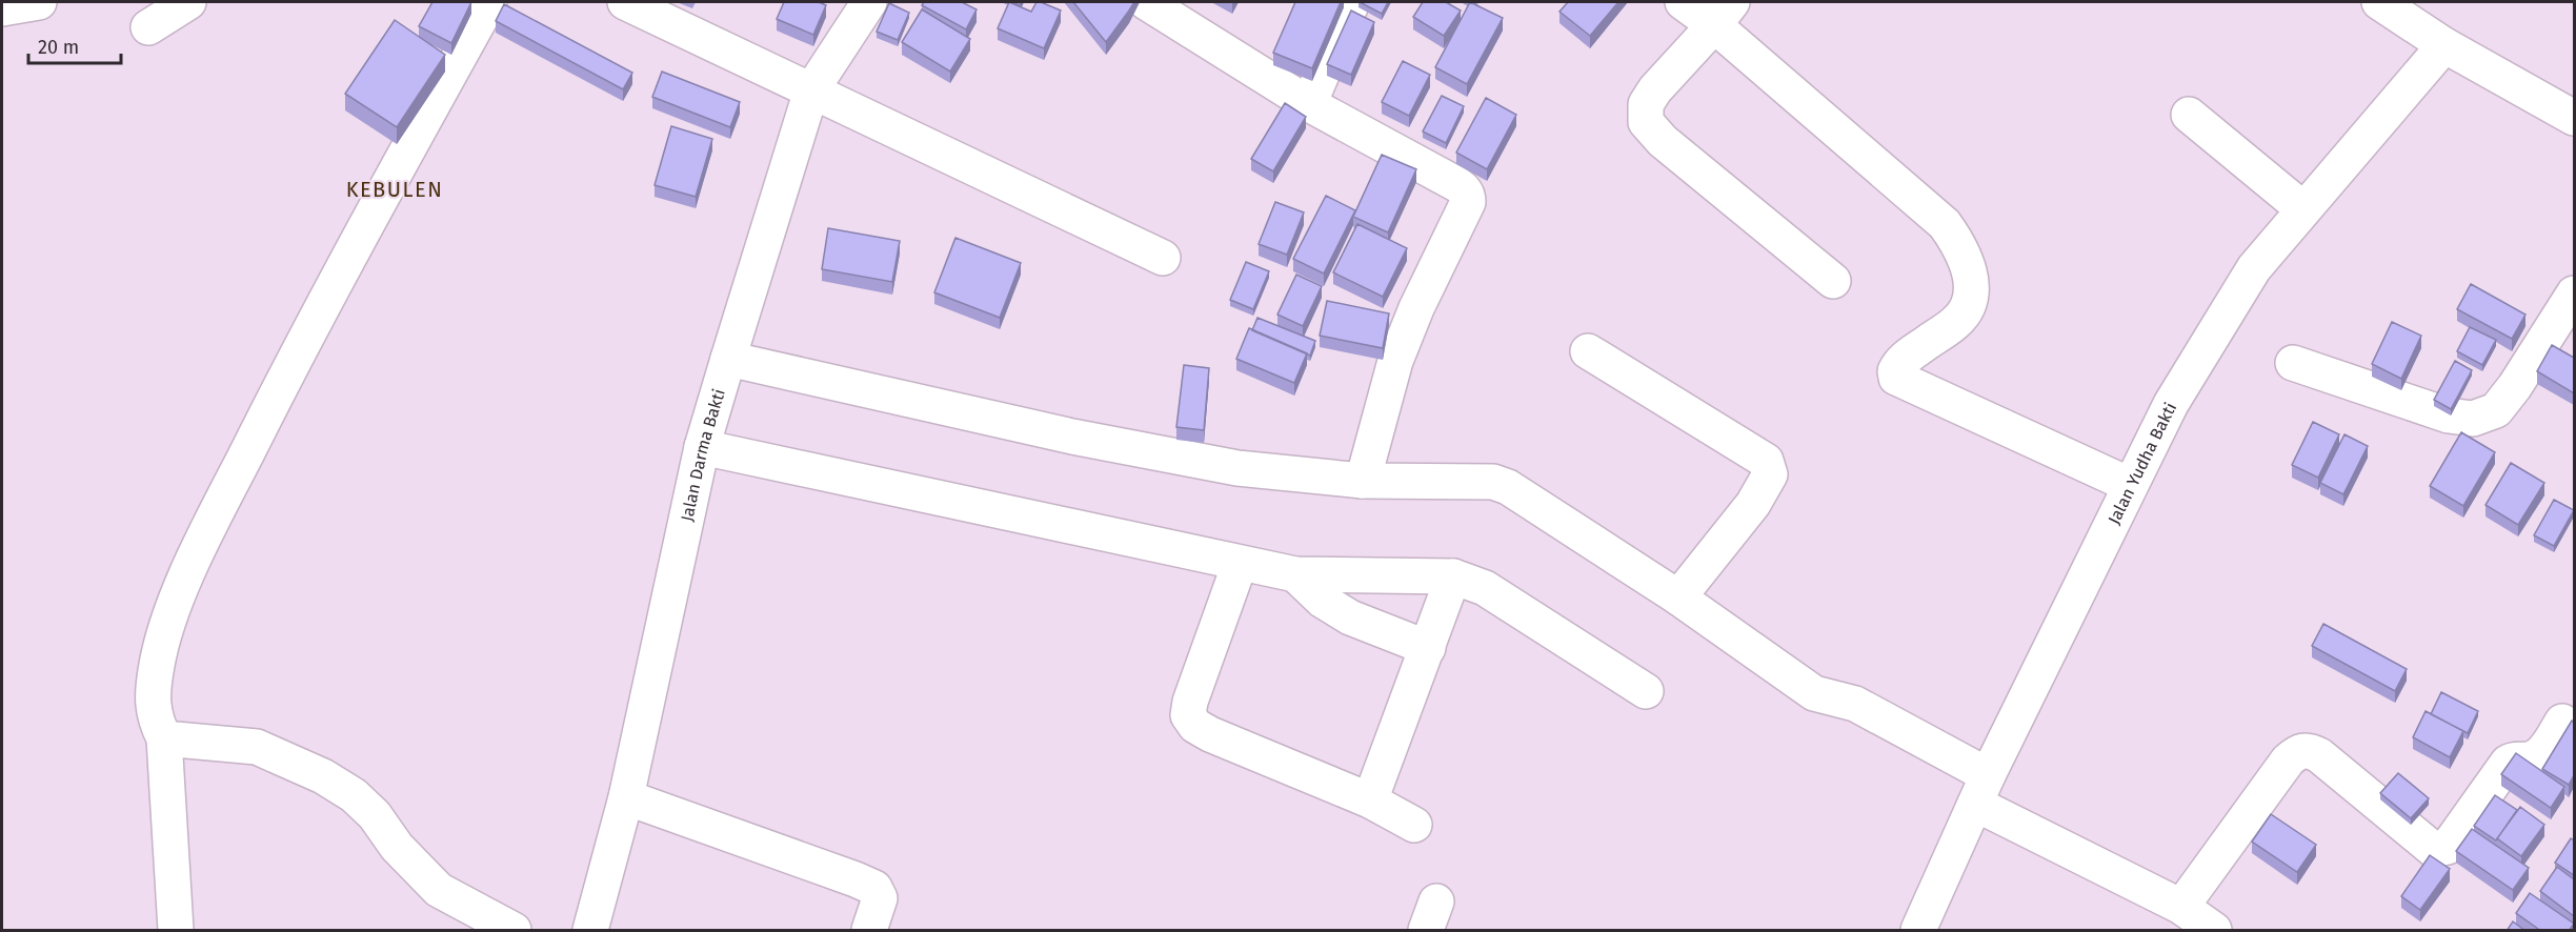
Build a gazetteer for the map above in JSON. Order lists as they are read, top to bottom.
{
  "streets": {
    "street": ["Jalan Darma Bakti", "Jalan Yudha Bakti"]
  },
  "districts": ["KEBULEN"],
  "scale_bar": "20 m"
}
